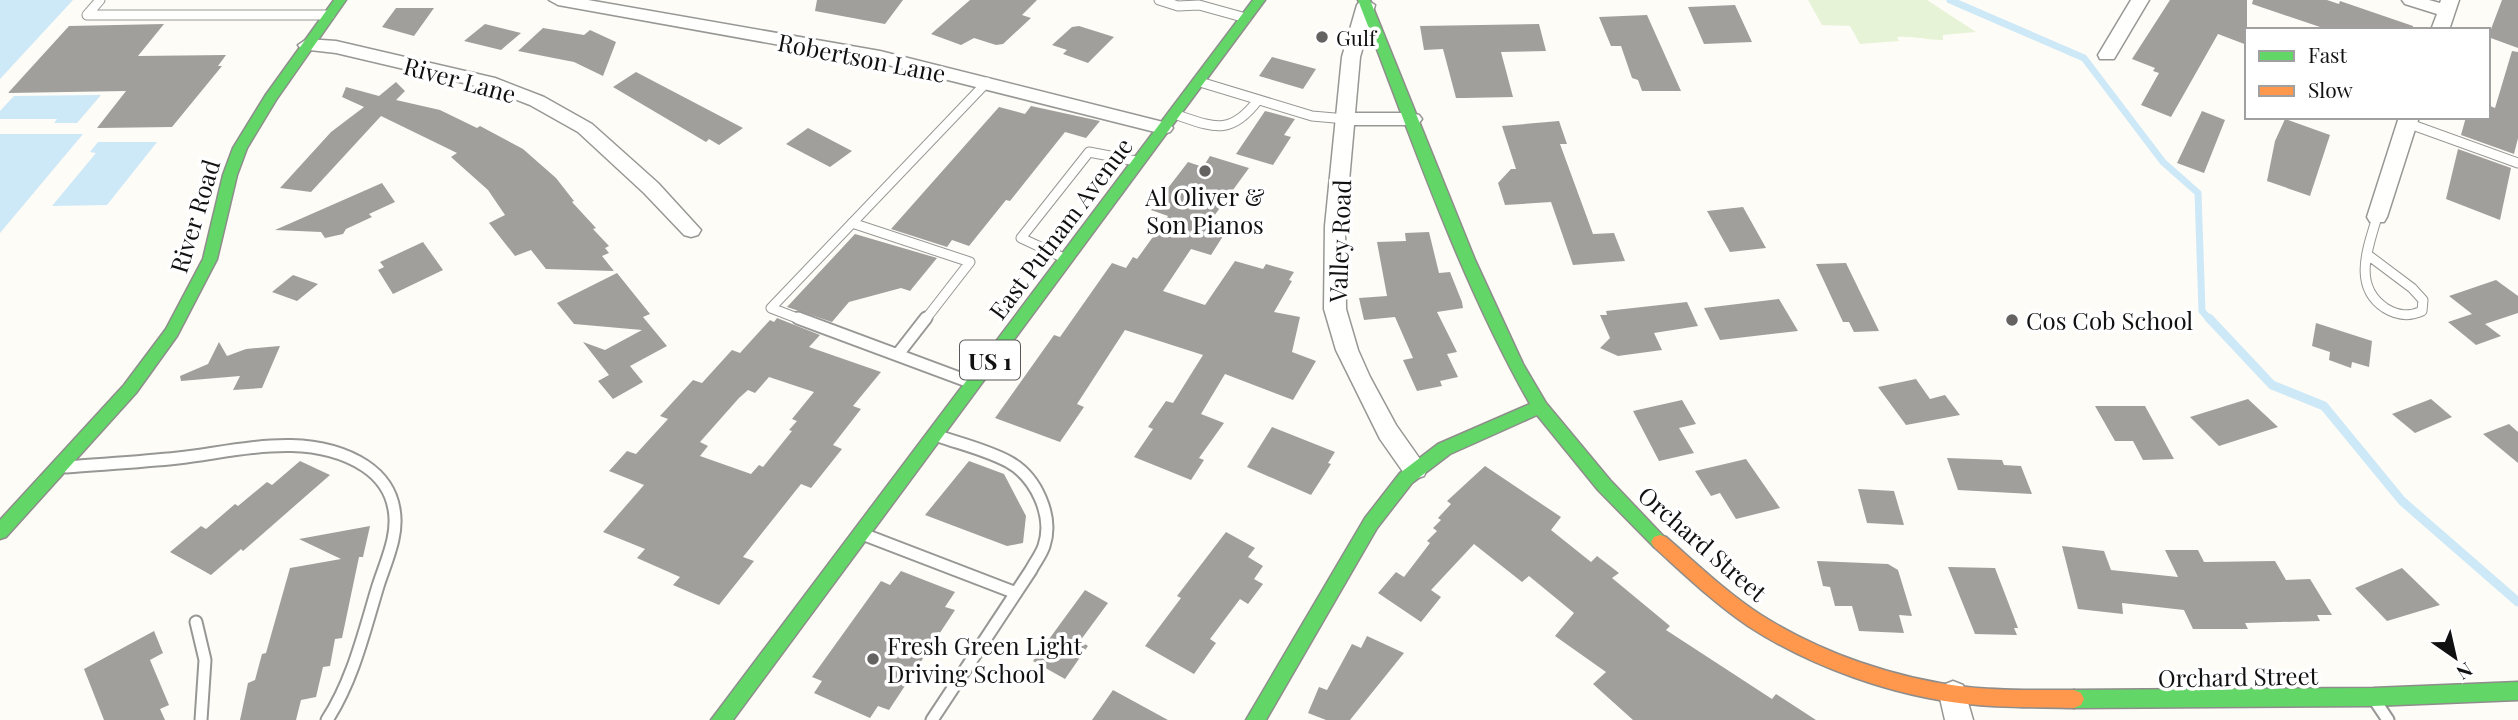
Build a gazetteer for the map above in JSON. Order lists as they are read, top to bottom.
{
  "streets": {
    "main road": [
      "River Road",
      "East Putnam Avenue",
      "US 1",
      "Orchard Street"
    ],
    "street": ["Robertson Lane", "River Lane", "Valley Road"]
  },
  "crossings": [
    ["Robertson Lane", "East Putnam Avenue"],
    ["River Lane", "River Road"],
    ["Valley Road", "Orchard Street"]
  ],
  "places": [
    "Gulf",
    "Al Oliver & Son Pianos",
    "Cos Cob School",
    "Fresh Green Light Driving School"
  ],
  "legend": ["Fast", "Slow"],
  "north": "bottom right"
}
